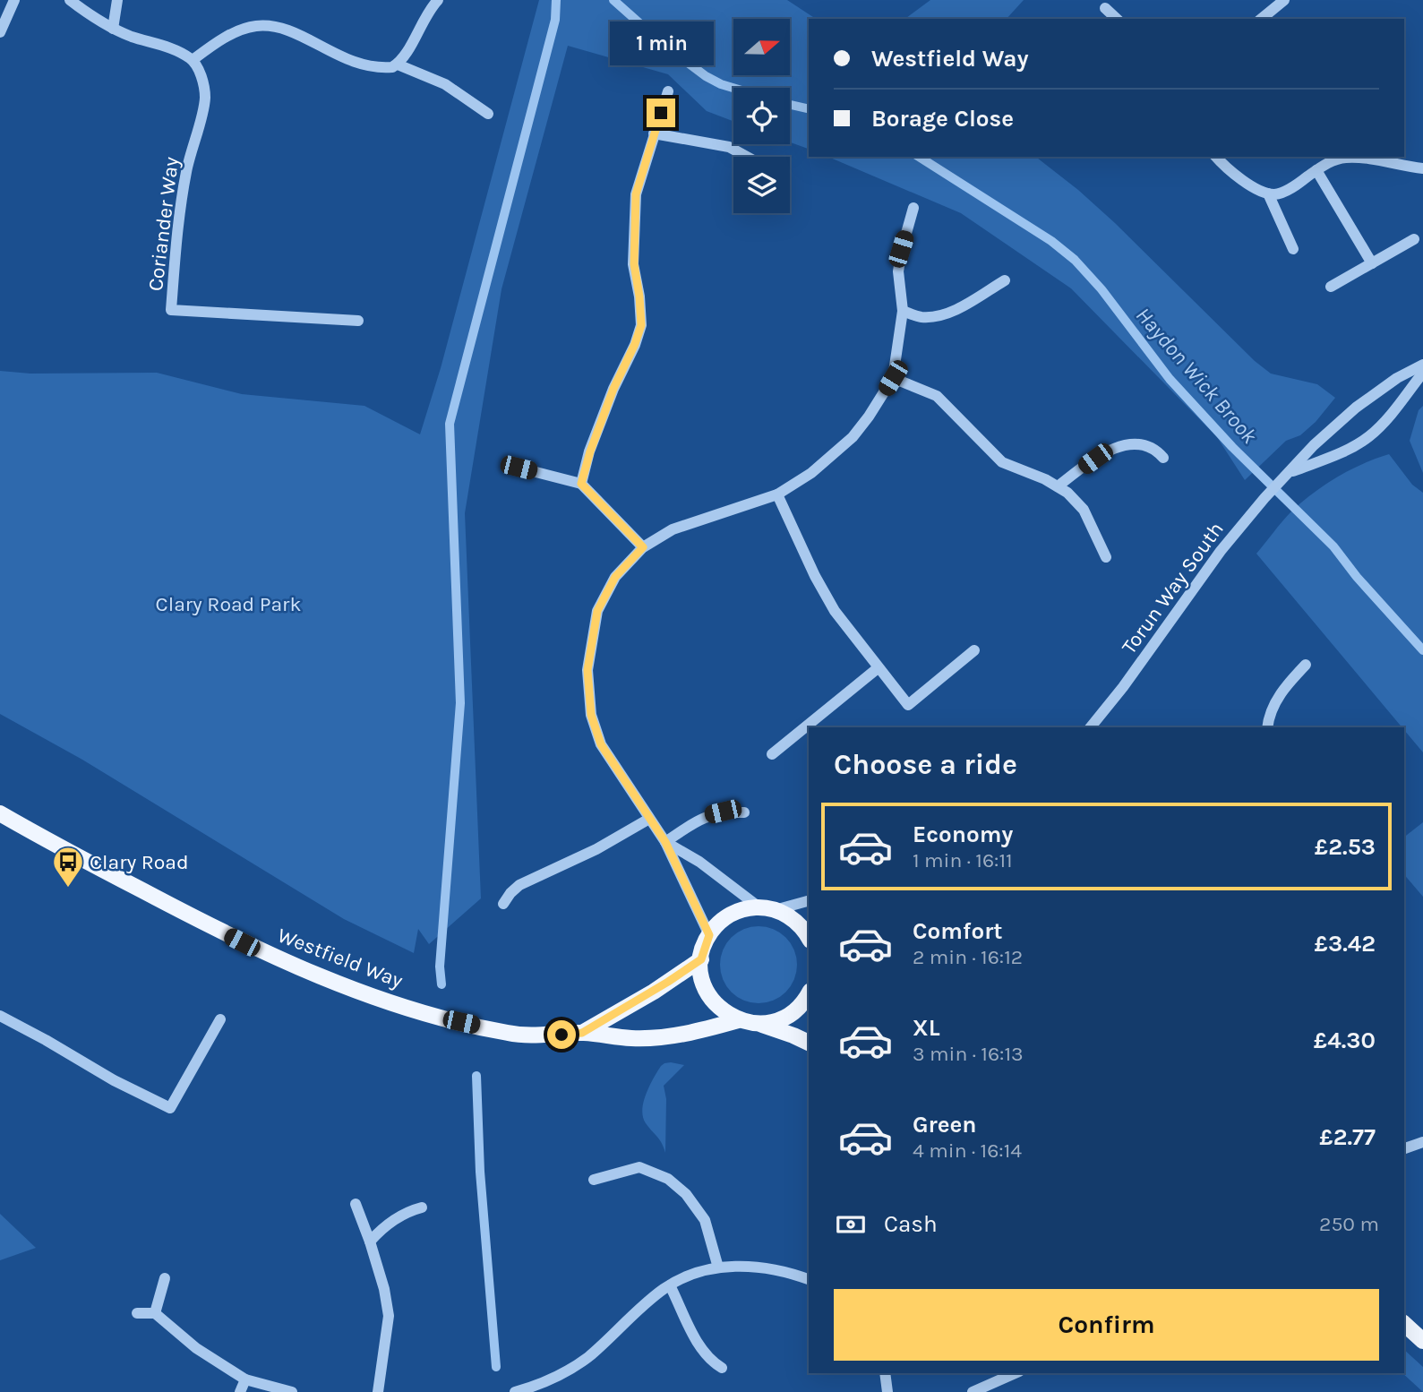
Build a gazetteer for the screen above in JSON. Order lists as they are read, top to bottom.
{
  "streets": {
    "main road": ["Westfield Way"],
    "street": ["Coriander Way", "Torun Way South"]
  },
  "water": ["Haydon Wick Brook"],
  "parks": ["Clary Road Park"],
  "places": {
    "bus stop": ["Clary Road"]
  },
  "north": "right",
  "page": {
    "banner": ["Westfield Way", "Borage Close"],
    "bubble": "1 min",
    "heading": "Choose a ride",
    "list": [
      {
        "name": "Economy",
        "note": "1 min · 16:11",
        "value": "£2.53"
      },
      {
        "name": "Comfort",
        "note": "2 min · 16:12",
        "value": "£3.42"
      },
      {
        "name": "XL",
        "note": "3 min · 16:13",
        "value": "£4.30"
      },
      {
        "name": "Green",
        "note": "4 min · 16:14",
        "value": "£2.77"
      }
    ],
    "pay": ["Cash", "250 m"],
    "buttons": "Confirm"
  }
}
